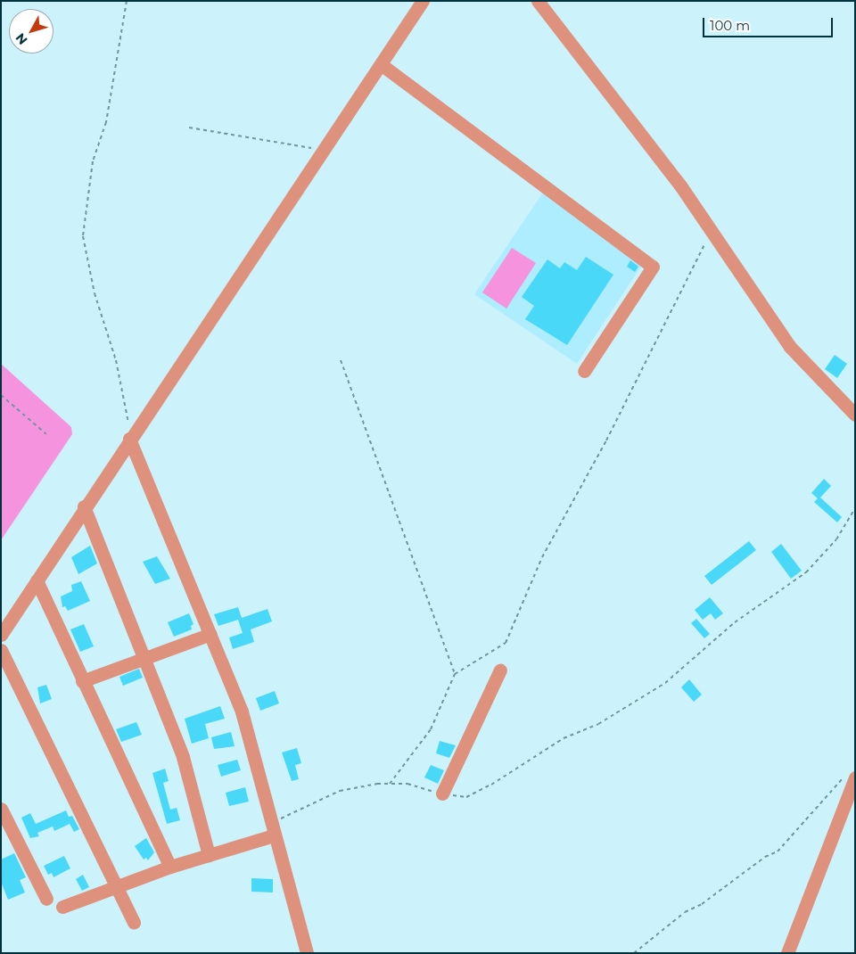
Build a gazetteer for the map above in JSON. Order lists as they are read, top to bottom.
{
  "scale_bar": "100 m",
  "north": "bottom left"
}
